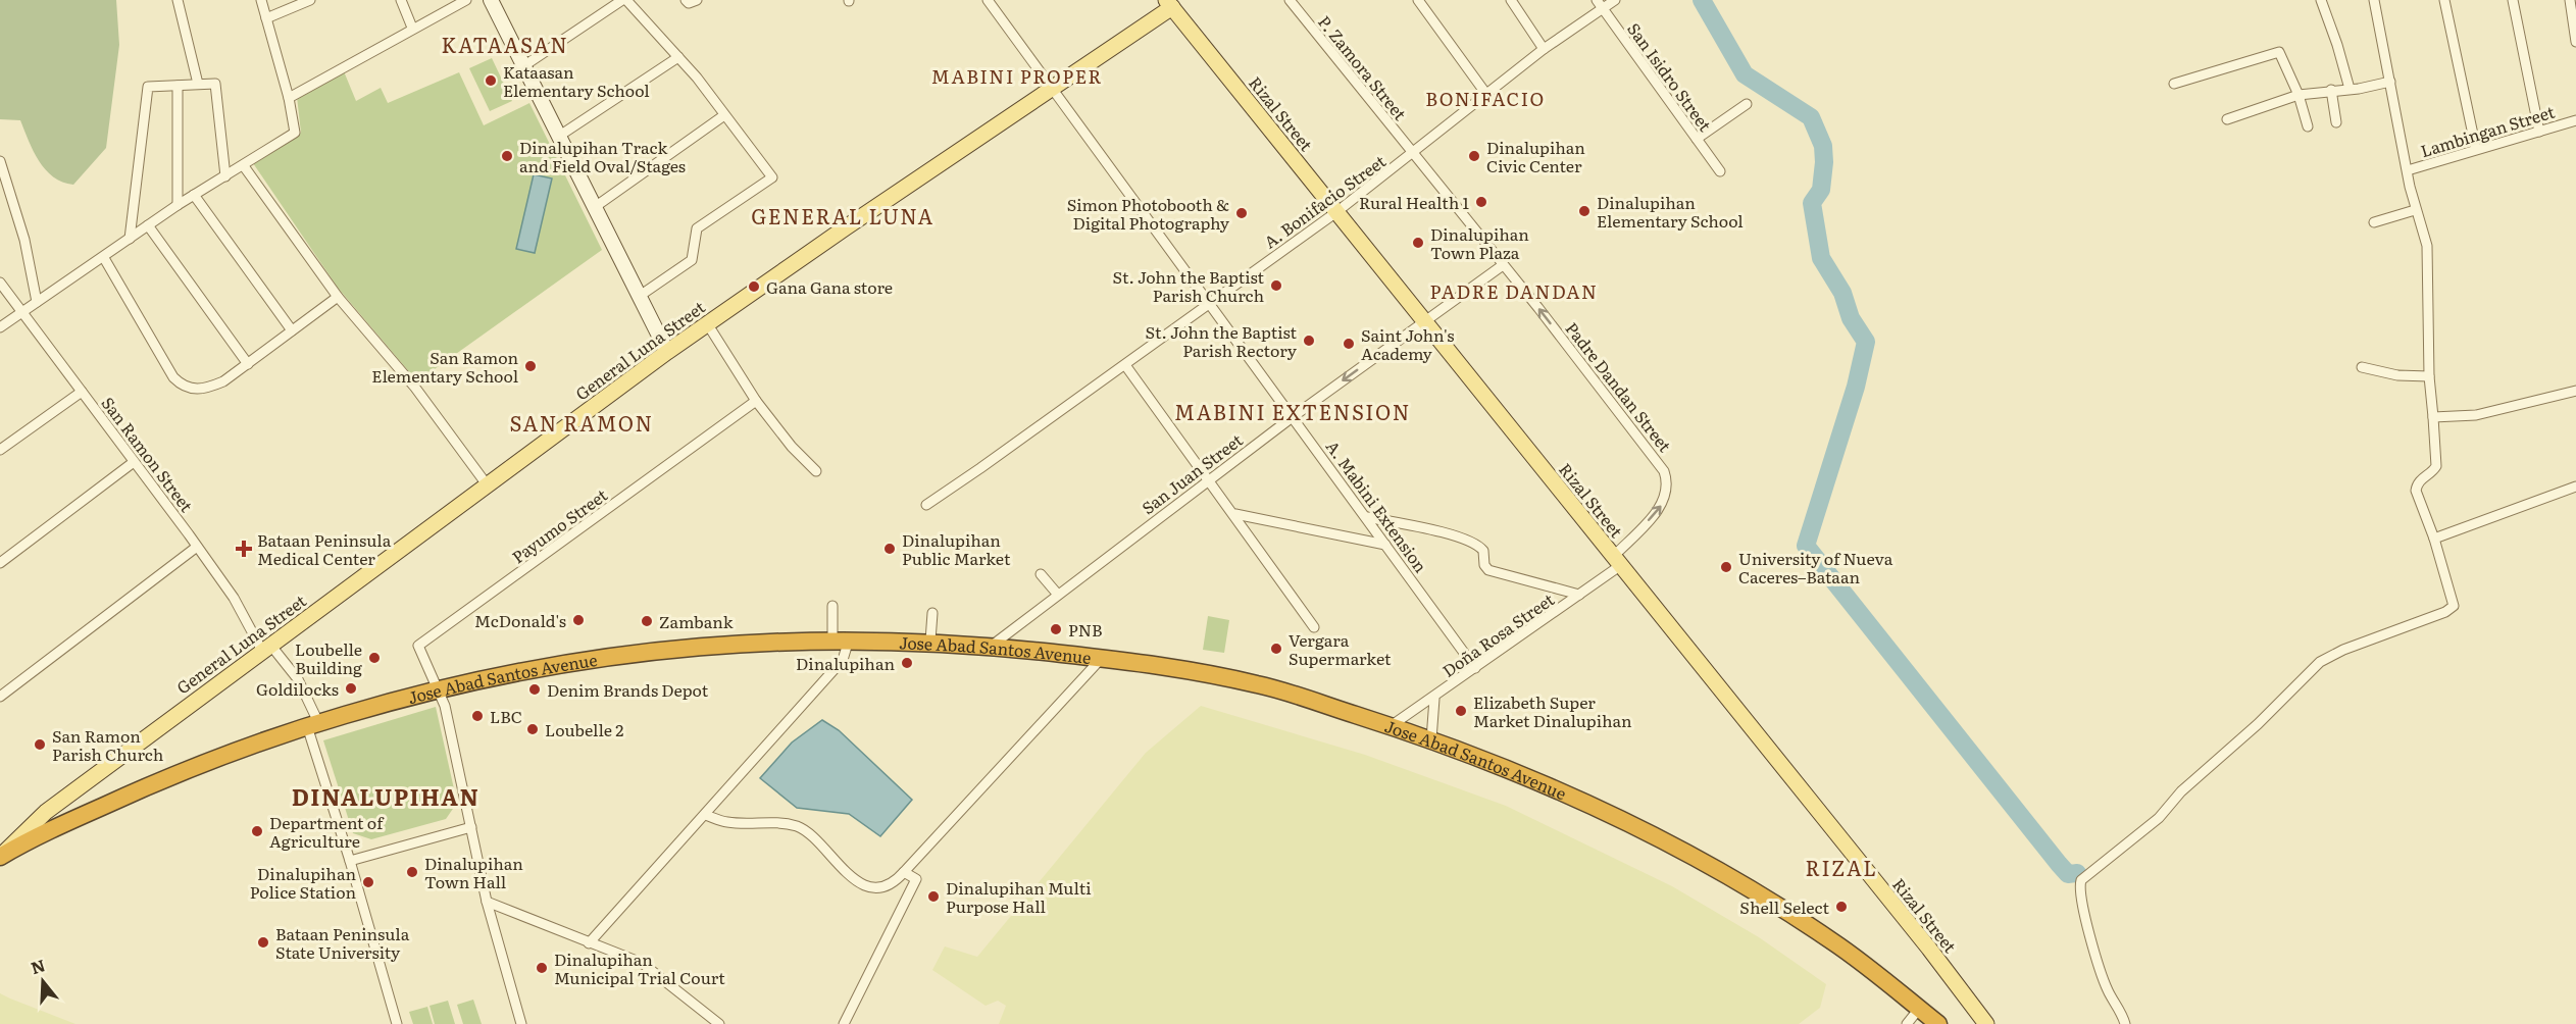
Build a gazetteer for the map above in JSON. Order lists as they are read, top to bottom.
{
  "streets": {
    "highway": ["Jose Abad Santos Avenue"],
    "main road": ["Rizal Street", "General Luna Street"],
    "street": [
      "P. Zamora Street",
      "San Isidro Street",
      "Lambingan Street",
      "A. Bonifacio Street",
      "Padre Dandan Street",
      "San Ramon Street",
      "San Juan Street",
      "A. Mabini Extension",
      "Payumo Street",
      "Doña Rosa Street"
    ]
  },
  "crossings": [
    ["P. Zamora Street", "A. Bonifacio Street"],
    ["P. Zamora Street", "Padre Dandan Street"],
    ["San Isidro Street", "A. Bonifacio Street"],
    ["Rizal Street", "A. Bonifacio Street"],
    ["Rizal Street", "General Luna Street"],
    ["Rizal Street", "Padre Dandan Street"],
    ["Rizal Street", "San Juan Street"],
    ["Rizal Street", "Doña Rosa Street"],
    ["A. Bonifacio Street", "Padre Dandan Street"],
    ["A. Bonifacio Street", "A. Mabini Extension"],
    ["General Luna Street", "San Ramon Street"],
    ["General Luna Street", "A. Mabini Extension"],
    ["General Luna Street", "Jose Abad Santos Avenue"],
    ["Padre Dandan Street", "San Juan Street"],
    ["Padre Dandan Street", "Doña Rosa Street"],
    ["San Ramon Street", "Jose Abad Santos Avenue"],
    ["San Juan Street", "A. Mabini Extension"],
    ["San Juan Street", "Jose Abad Santos Avenue"],
    ["A. Mabini Extension", "Doña Rosa Street"],
    ["Payumo Street", "Jose Abad Santos Avenue"],
    ["Doña Rosa Street", "Jose Abad Santos Avenue"]
  ],
  "one_way": ["Padre Dandan Street"],
  "districts": [
    "KATAASAN",
    "MABINI PROPER",
    "BONIFACIO",
    "GENERAL LUNA",
    "PADRE DANDAN",
    "MABINI EXTENSION",
    "SAN RAMON",
    "DINALUPIHAN",
    "RIZAL"
  ],
  "places": {
    "other": [
      "Kataasan Elementary School",
      "Dinalupihan Track and Field Oval/Stages",
      "Dinalupihan Civic Center",
      "Rural Health 1",
      "Dinalupihan Elementary School",
      "Simon Photobooth & Digital Photography",
      "Dinalupihan Town Plaza",
      "St. John the Baptist Parish Church",
      "Gana Gana store",
      "St. John the Baptist Parish Rectory",
      "Saint John's Academy",
      "San Ramon Elementary School",
      "Dinalupihan Public Market",
      "University of Nueva Caceres–Bataan",
      "McDonald's",
      "Zambank",
      "PNB",
      "Vergara Supermarket",
      "Loubelle Building",
      "Dinalupihan",
      "Goldilocks",
      "Denim Brands Depot",
      "Elizabeth Super Market Dinalupihan",
      "LBC",
      "Loubelle 2",
      "San Ramon Parish Church",
      "Department of Agriculture",
      "Dinalupihan Town Hall",
      "Dinalupihan Police Station",
      "Dinalupihan Multi Purpose Hall",
      "Shell Select",
      "Bataan Peninsula State University",
      "Dinalupihan Municipal Trial Court"
    ],
    "health": ["Bataan Peninsula Medical Center"]
  },
  "north": "top"
}
